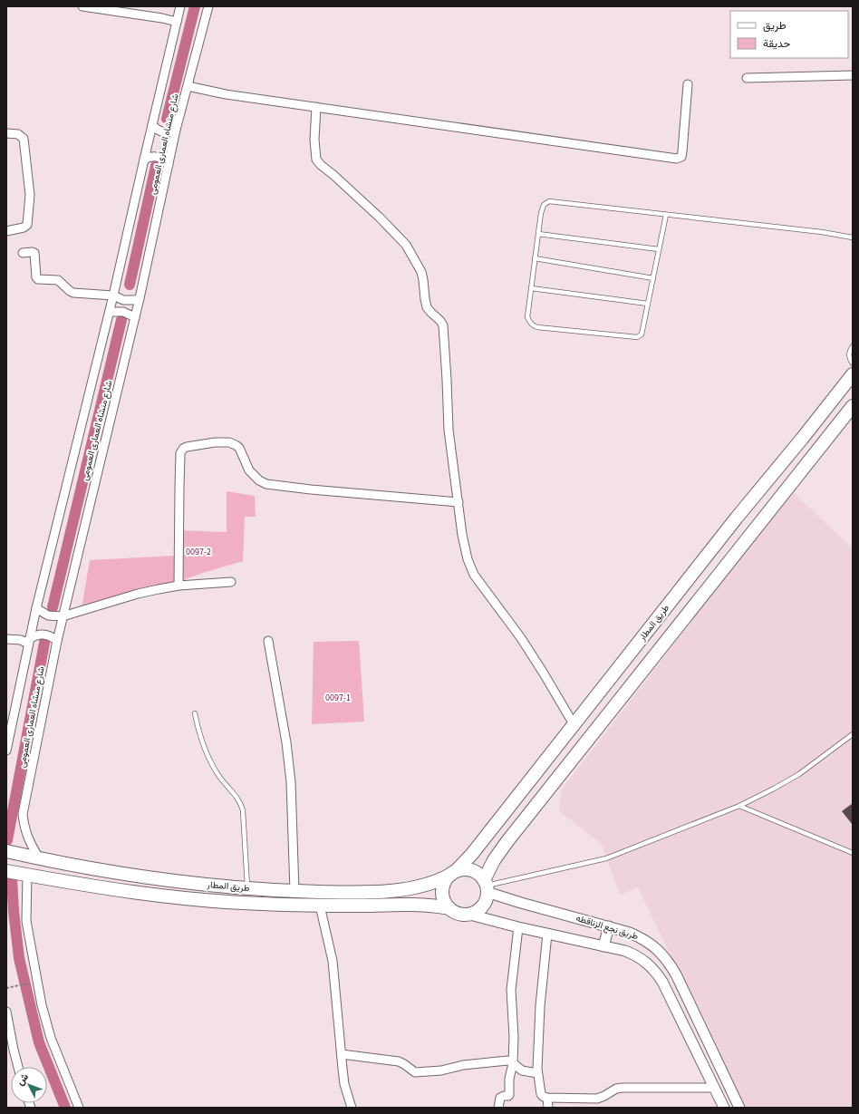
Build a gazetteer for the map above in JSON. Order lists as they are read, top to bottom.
{
  "streets": {
    "main road": ["طريق المطار"],
    "street": ["شارع منشاه العمارى العمومى", "طريق نجع الزناقطه"]
  },
  "crossings": [
    ["شارع منشاه العمارى العمومى", "طريق المطار"],
    ["طريق المطار", "طريق نجع الزناقطه"]
  ],
  "parks": ["0097-2", "0097-1"],
  "legend": ["طريق", "حديقة"],
  "north": "top left"
}
